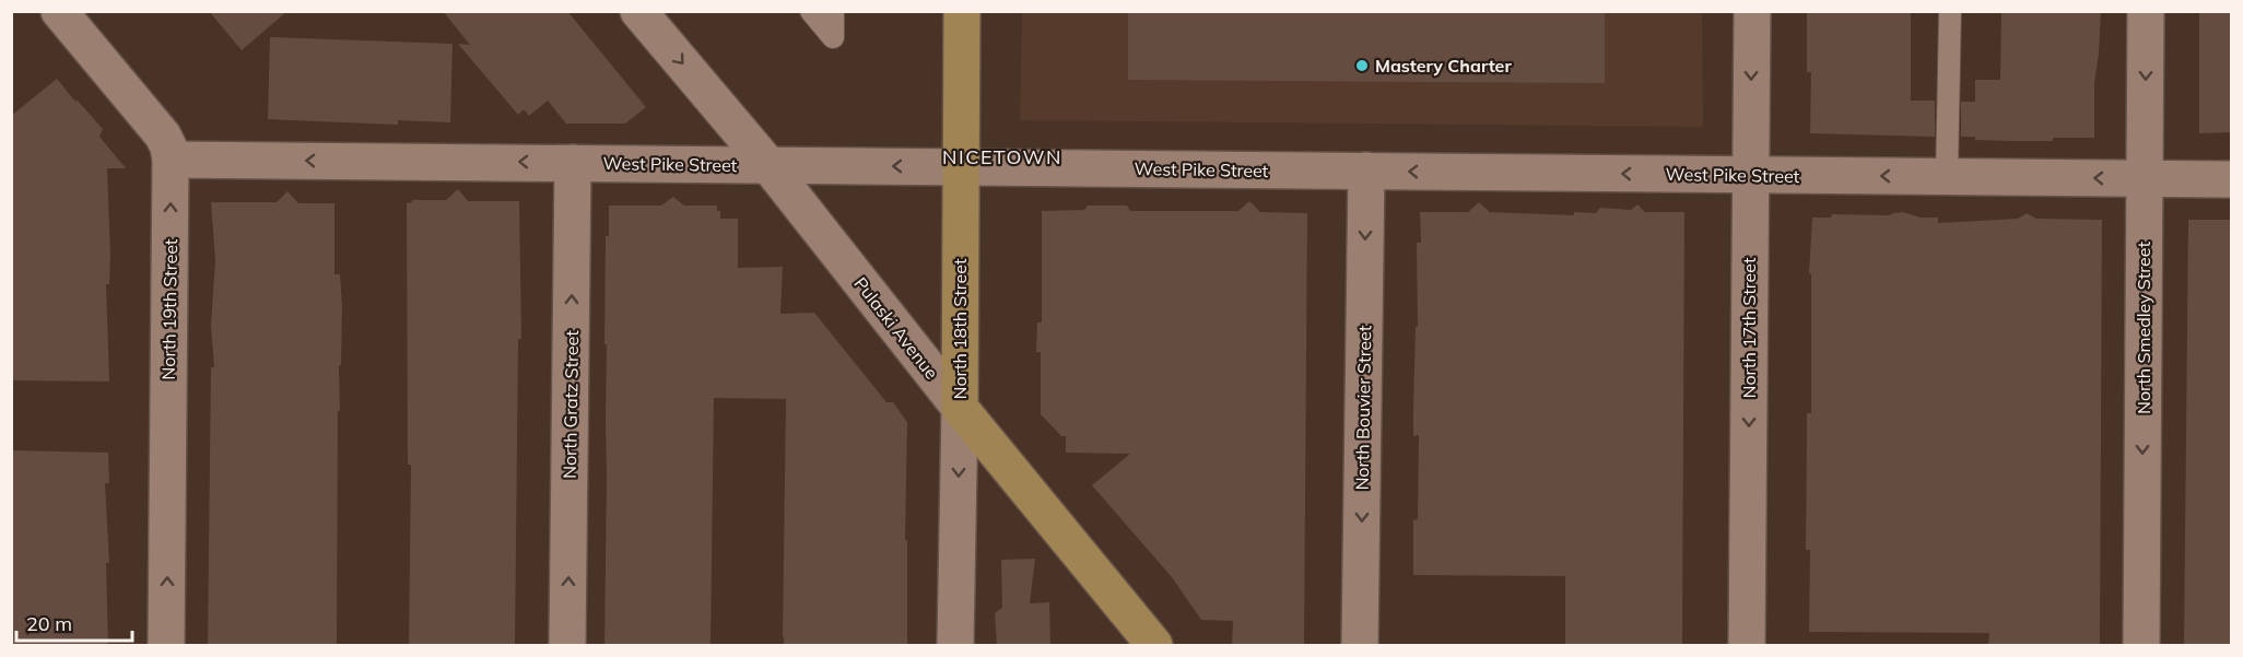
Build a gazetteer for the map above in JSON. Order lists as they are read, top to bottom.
{
  "streets": {
    "street": [
      "West Pike Street",
      "North 19th Street",
      "Pulaski Avenue",
      "North 17th Street",
      "North Smedley Street",
      "North 18th Street",
      "North Gratz Street",
      "North Bouvier Street"
    ]
  },
  "crossings": [
    ["West Pike Street", "North 19th Street"],
    ["West Pike Street", "Pulaski Avenue"],
    ["West Pike Street", "North 17th Street"],
    ["West Pike Street", "North Smedley Street"],
    ["West Pike Street", "North 18th Street"],
    ["West Pike Street", "North Gratz Street"],
    ["West Pike Street", "North Bouvier Street"],
    ["Pulaski Avenue", "North 18th Street"]
  ],
  "one_way": [
    "West Pike Street",
    "North 19th Street",
    "North 17th Street",
    "North Smedley Street",
    "North 18th Street",
    "North Gratz Street",
    "North Bouvier Street"
  ],
  "districts": ["NICETOWN"],
  "places": ["Mastery Charter"],
  "scale_bar": "20 m"
}
